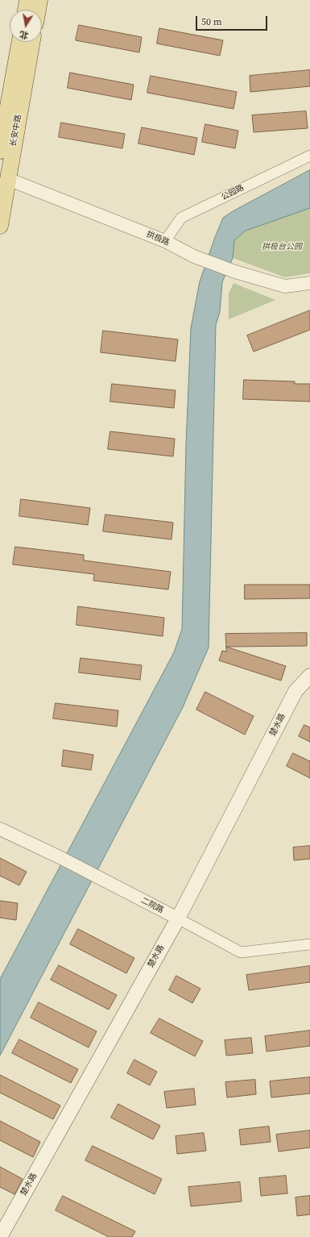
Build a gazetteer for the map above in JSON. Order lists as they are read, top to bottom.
{
  "streets": {
    "main road": ["长安中路", "楚水路"],
    "street": ["公园路", "拱极路", "二院路"]
  },
  "crossings": [
    ["长安中路", "拱极路"],
    ["公园路", "拱极路"],
    ["楚水路", "二院路"]
  ],
  "parks": ["拱极台公园"],
  "scale_bar": "50 m",
  "north": "bottom"
}
